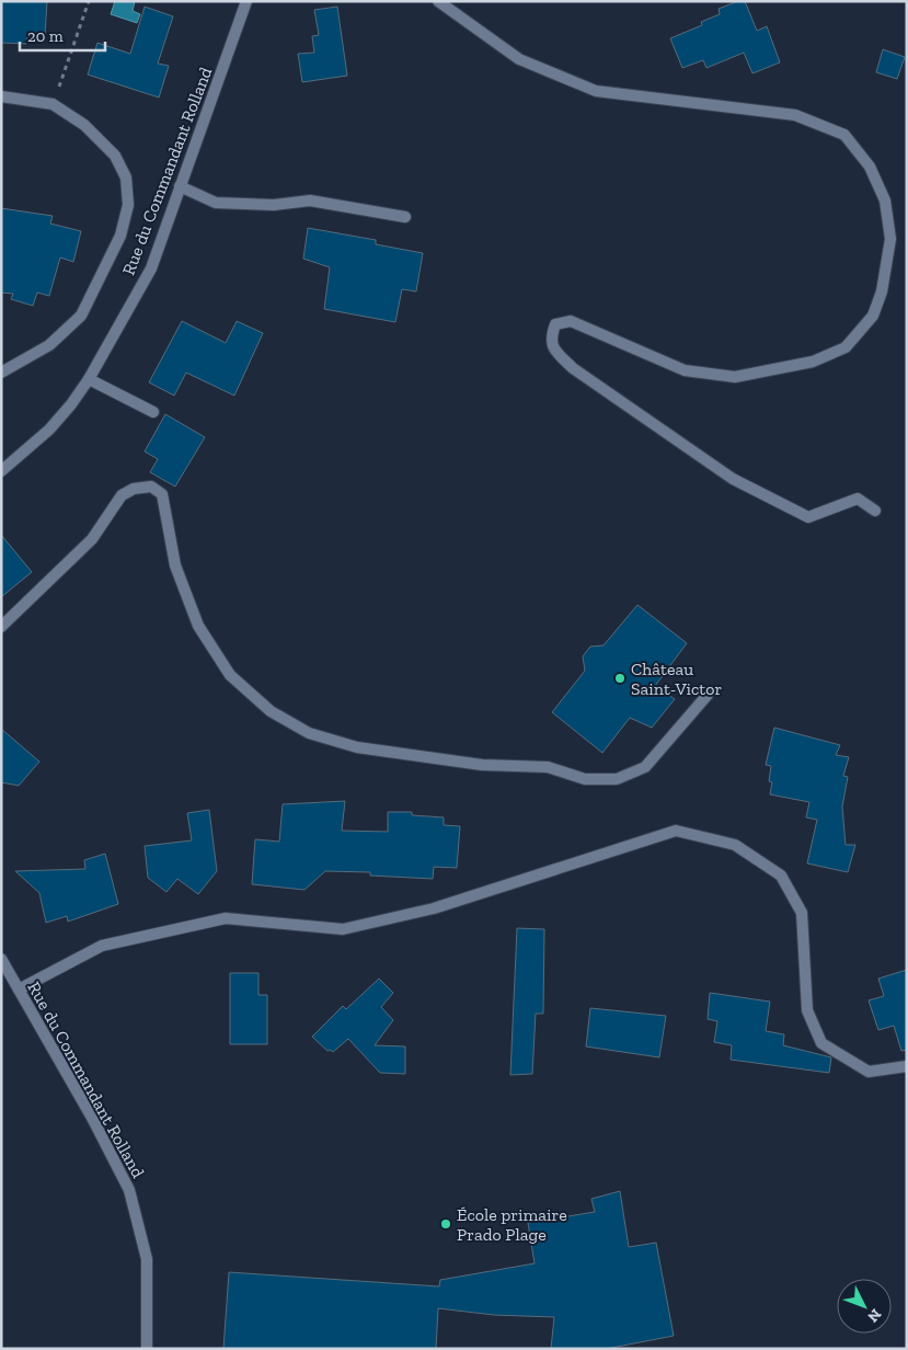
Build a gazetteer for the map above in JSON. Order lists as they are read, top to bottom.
{
  "streets": {
    "street": ["Rue du Commandant Rolland"]
  },
  "places": ["Château Saint-Victor", "École primaire Prado Plage"],
  "scale_bar": "20 m",
  "north": "bottom right"
}
